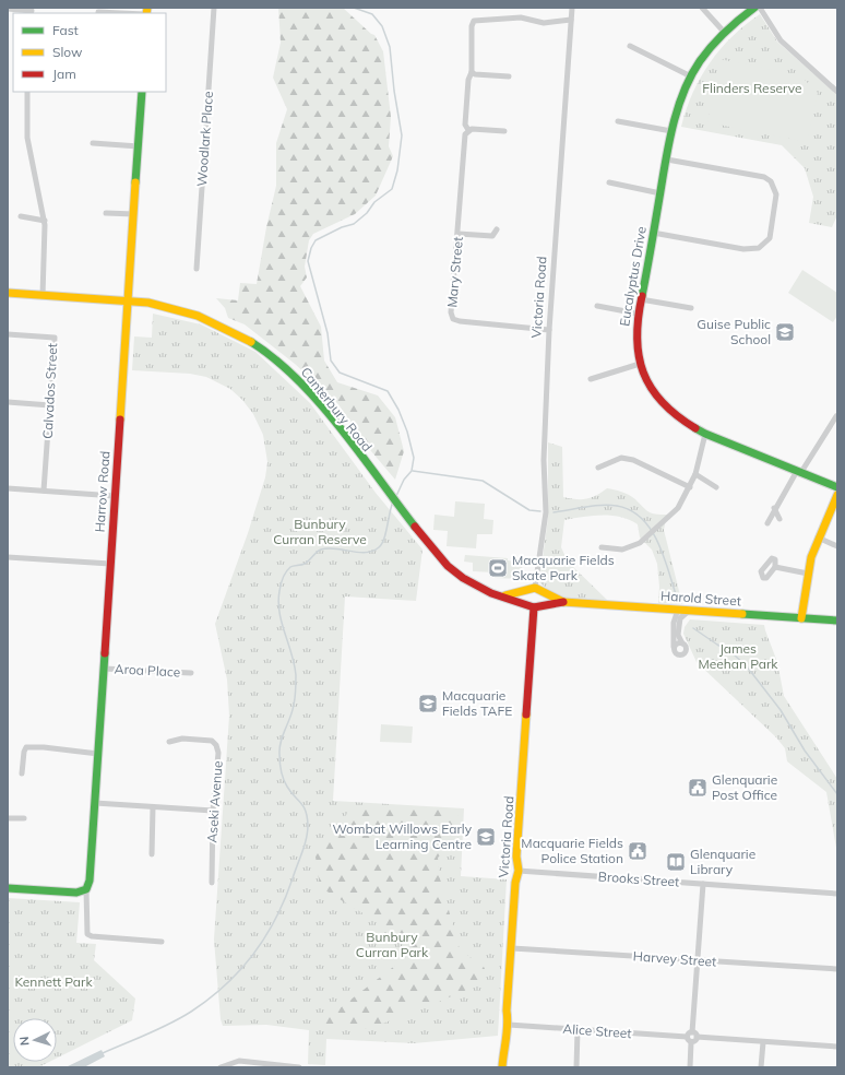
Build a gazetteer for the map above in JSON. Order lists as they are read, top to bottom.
{
  "streets": {
    "street": [
      "Woodlark Place",
      "Mary Street",
      "Eucalyptus Drive",
      "Victoria Road",
      "Calvados Street",
      "Canterbury Road",
      "Harrow Road",
      "Harold Street",
      "Aroa Place",
      "Aseki Avenue",
      "Brooks Street",
      "Harvey Street",
      "Alice Street"
    ]
  },
  "crossings": [
    ["Mary Street", "Victoria Road"],
    ["Victoria Road", "Canterbury Road"],
    ["Victoria Road", "Harold Street"],
    ["Victoria Road", "Brooks Street"],
    ["Victoria Road", "Harvey Street"],
    ["Victoria Road", "Alice Street"],
    ["Canterbury Road", "Harrow Road"],
    ["Canterbury Road", "Harold Street"],
    ["Harrow Road", "Aroa Place"]
  ],
  "parks": [
    "Flinders Reserve",
    "Bunbury Curran Reserve",
    "James Meehan Park",
    "Bunbury Curran Park",
    "Kennett Park"
  ],
  "places": {
    "school or university": ["Guise Public School", "Macquarie Fields TAFE", "Wombat Willows Early Learning Centre"],
    "sports": ["Macquarie Fields Skate Park"],
    "public building": ["Glenquarie Post Office", "Macquarie Fields Police Station"],
    "library": ["Glenquarie Library"]
  },
  "legend": ["Fast", "Slow", "Jam"],
  "north": "left"
}
